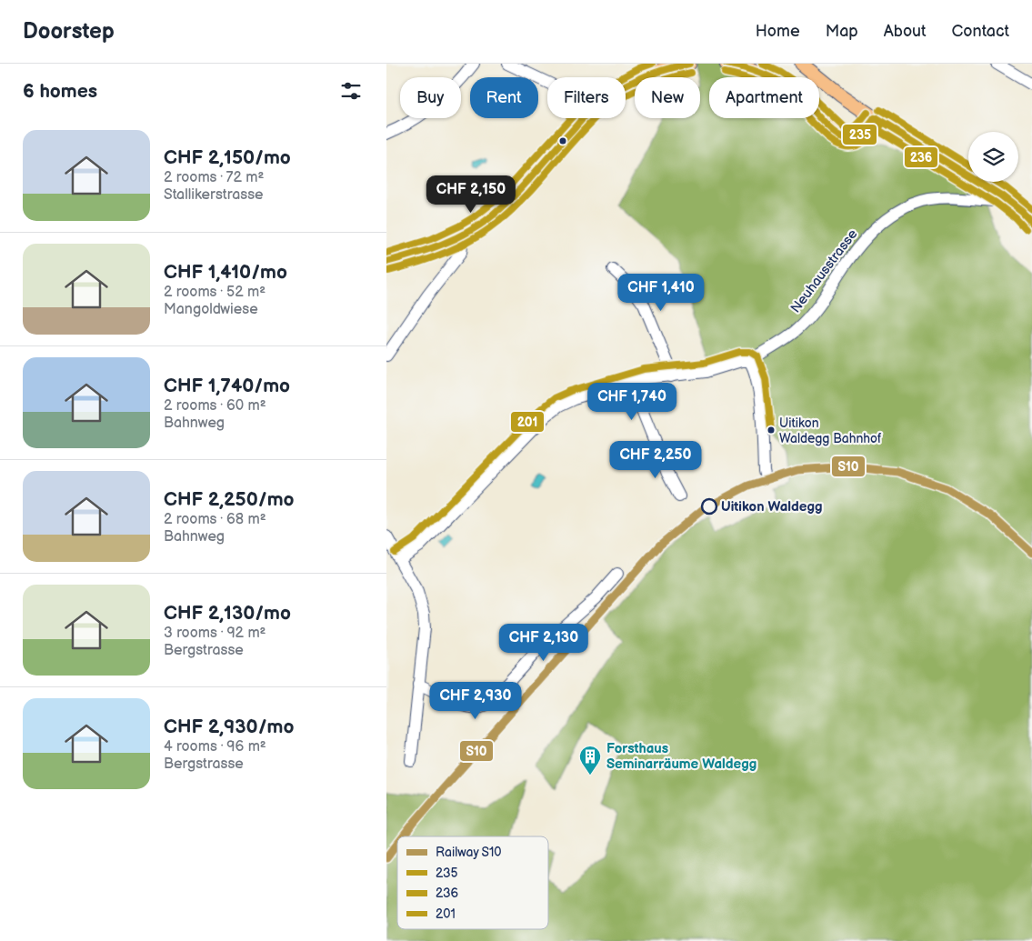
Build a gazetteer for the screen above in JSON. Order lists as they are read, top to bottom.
{
  "streets": {
    "street": ["Neuhausstrasse"]
  },
  "places": {
    "other": ["Uitikon Waldegg Bahnhof", "Uitikon Waldegg"],
    "building": ["Forsthaus Seminarräume Waldegg"]
  },
  "lines": [
    "transit line 235",
    "transit line 201",
    "transit line 236",
    "rail line S10"
  ],
  "legend": [
    "Railway S10",
    "235",
    "236",
    "201"
  ],
  "page": {
    "header": "Doorstep",
    "nav": [
      "Home",
      "Map",
      "About",
      "Contact"
    ],
    "heading": "6 homes",
    "chip": [
      "Buy",
      "Rent",
      "Filters",
      "New",
      "Apartment"
    ],
    "list": [
      {
        "name": "CHF 2,150/mo",
        "note": "2 rooms · 72 m² · Stallikerstrasse"
      },
      {
        "name": "CHF 1,410/mo",
        "note": "2 rooms · 52 m² · Mangoldwiese"
      },
      {
        "name": "CHF 1,740/mo",
        "note": "2 rooms · 60 m² · Bahnweg"
      },
      {
        "name": "CHF 2,250/mo",
        "note": "2 rooms · 68 m² · Bahnweg"
      },
      {
        "name": "CHF 2,130/mo",
        "note": "3 rooms · 92 m² · Bergstrasse"
      },
      {
        "name": "CHF 2,930/mo",
        "note": "4 rooms · 96 m² · Bergstrasse"
      }
    ],
    "price": [
      "CHF 2,150",
      "CHF 1,410",
      "CHF 1,740",
      "CHF 2,250",
      "CHF 2,130",
      "CHF 2,930"
    ]
  }
}
